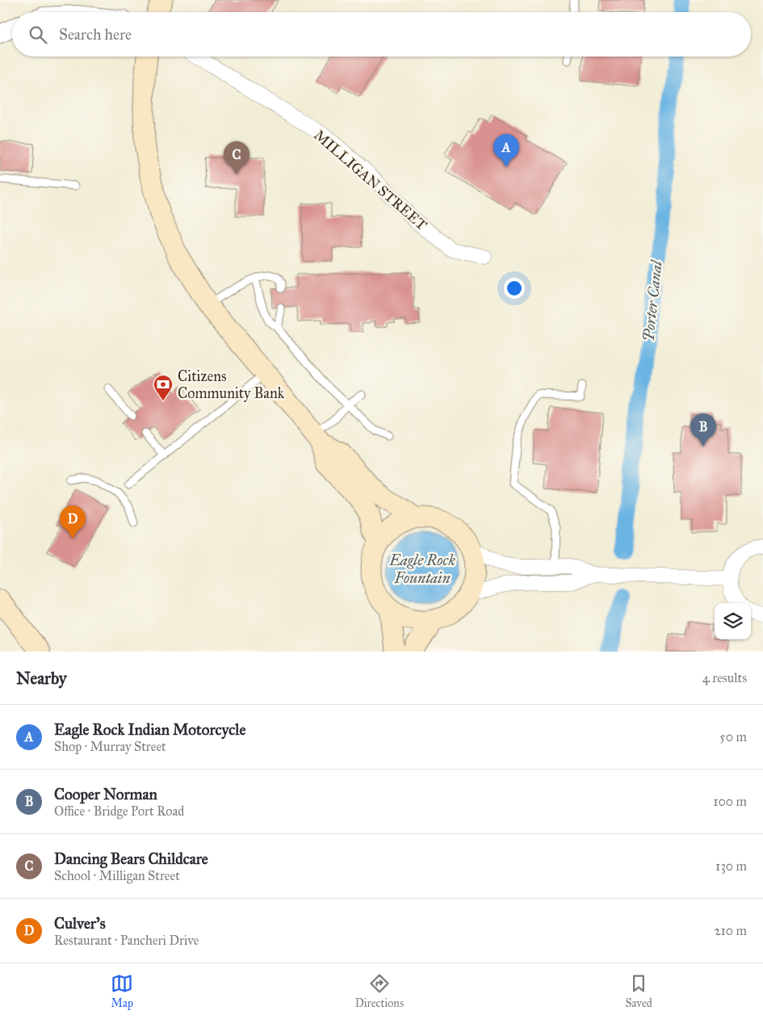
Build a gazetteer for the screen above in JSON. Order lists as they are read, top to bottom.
{
  "streets": {
    "street": ["MILLIGAN STREET"]
  },
  "water": ["Porter Canal", "Eagle Rock Fountain"],
  "places": {
    "bank": ["Citizens Community Bank"]
  },
  "page": {
    "search": "Search here",
    "pins": [
      "A",
      "C",
      "B",
      "D"
    ],
    "heading": ["Nearby", "4 results"],
    "list": [
      {
        "mark": "A",
        "name": "Eagle Rock Indian Motorcycle",
        "note": "Shop · Murray Street",
        "value": "50 m"
      },
      {
        "mark": "B",
        "name": "Cooper Norman",
        "note": "Office · Bridge Port Road",
        "value": "100 m"
      },
      {
        "mark": "C",
        "name": "Dancing Bears Childcare",
        "note": "School · Milligan Street",
        "value": "130 m"
      },
      {
        "mark": "D",
        "name": "Culver's",
        "note": "Restaurant · Pancheri Drive",
        "value": "210 m"
      }
    ],
    "nav": ["Map", "Directions", "Saved"]
  }
}
